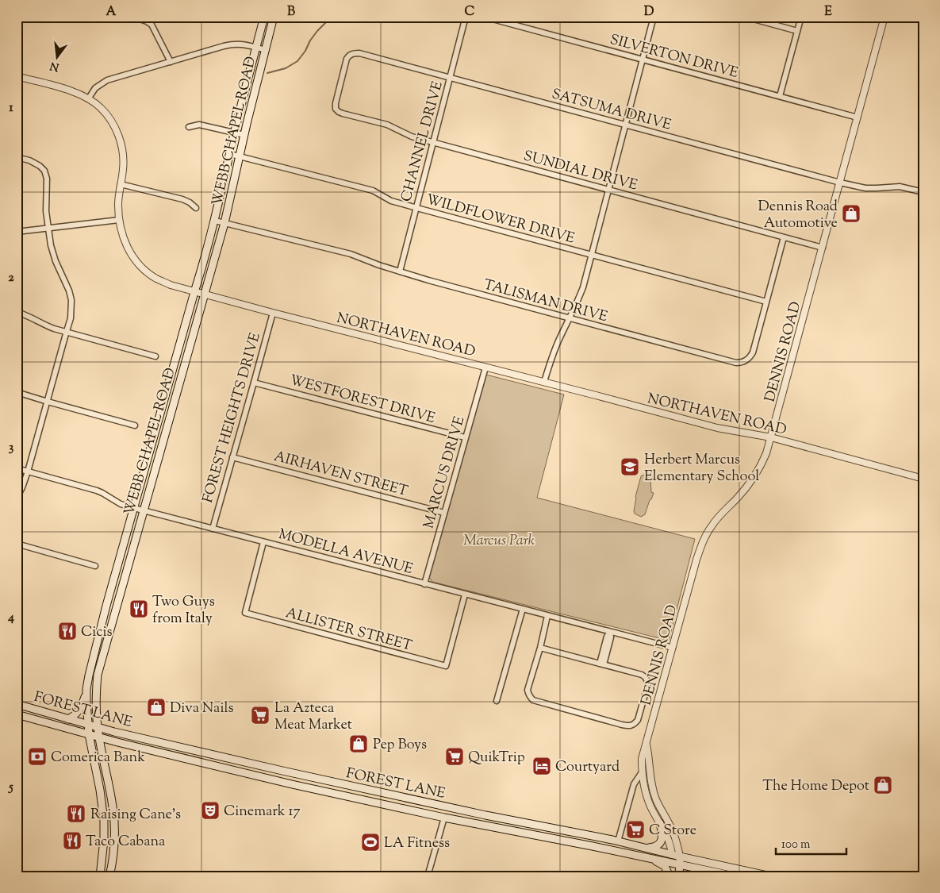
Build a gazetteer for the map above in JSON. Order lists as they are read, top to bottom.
{
  "streets": {
    "main road": ["WEBB CHAPEL ROAD", "FOREST LANE"],
    "street": [
      "SILVERTON DRIVE",
      "SATSUMA DRIVE",
      "CHANNEL DRIVE",
      "SUNDIAL DRIVE",
      "WILDFLOWER DRIVE",
      "TALISMAN DRIVE",
      "NORTHAVEN ROAD",
      "DENNIS ROAD",
      "WESTFOREST DRIVE",
      "FOREST HEIGHTS DRIVE",
      "MARCUS DRIVE",
      "AIRHAVEN STREET",
      "MODELLA AVENUE",
      "ALLISTER STREET"
    ]
  },
  "crossings": [
    ["SILVERTON DRIVE", "DENNIS ROAD"],
    ["SATSUMA DRIVE", "CHANNEL DRIVE"],
    ["SATSUMA DRIVE", "SUNDIAL DRIVE"],
    ["SATSUMA DRIVE", "DENNIS ROAD"],
    ["WEBB CHAPEL ROAD", "WILDFLOWER DRIVE"],
    ["WEBB CHAPEL ROAD", "TALISMAN DRIVE"],
    ["WEBB CHAPEL ROAD", "NORTHAVEN ROAD"],
    ["WEBB CHAPEL ROAD", "MODELLA AVENUE"],
    ["WEBB CHAPEL ROAD", "FOREST LANE"],
    ["CHANNEL DRIVE", "SUNDIAL DRIVE"],
    ["CHANNEL DRIVE", "WILDFLOWER DRIVE"],
    ["CHANNEL DRIVE", "TALISMAN DRIVE"],
    ["SUNDIAL DRIVE", "TALISMAN DRIVE"],
    ["SUNDIAL DRIVE", "DENNIS ROAD"],
    ["WILDFLOWER DRIVE", "TALISMAN DRIVE"],
    ["NORTHAVEN ROAD", "DENNIS ROAD"],
    ["NORTHAVEN ROAD", "FOREST HEIGHTS DRIVE"],
    ["NORTHAVEN ROAD", "MARCUS DRIVE"],
    ["DENNIS ROAD", "MODELLA AVENUE"],
    ["DENNIS ROAD", "FOREST LANE"],
    ["WESTFOREST DRIVE", "FOREST HEIGHTS DRIVE"],
    ["WESTFOREST DRIVE", "MARCUS DRIVE"],
    ["FOREST HEIGHTS DRIVE", "AIRHAVEN STREET"],
    ["FOREST HEIGHTS DRIVE", "MODELLA AVENUE"],
    ["MARCUS DRIVE", "AIRHAVEN STREET"],
    ["MARCUS DRIVE", "MODELLA AVENUE"],
    ["MODELLA AVENUE", "ALLISTER STREET"]
  ],
  "parks": ["Marcus Park"],
  "places": {
    "shop": [
      "Dennis Road Automotive",
      "Diva Nails",
      "Pep Boys",
      "The Home Depot"
    ],
    "school or university": ["Herbert Marcus Elementary School"],
    "restaurant": [
      "Two Guys from Italy",
      "Cicis",
      "Raising Cane's",
      "Taco Cabana"
    ],
    "supermarket": ["La Azteca Meat Market", "QuikTrip", "C Store"],
    "bank": ["Comerica Bank"],
    "hotel": ["Courtyard"],
    "theatre": ["Cinemark 17"],
    "sports": ["LA Fitness"]
  },
  "scale_bar": "100 m",
  "north": "bottom",
  "grid": {
    "columns": [
      "A",
      "B",
      "C",
      "D",
      "E"
    ],
    "rows": [
      "1",
      "2",
      "3",
      "4",
      "5"
    ]
  }
}
